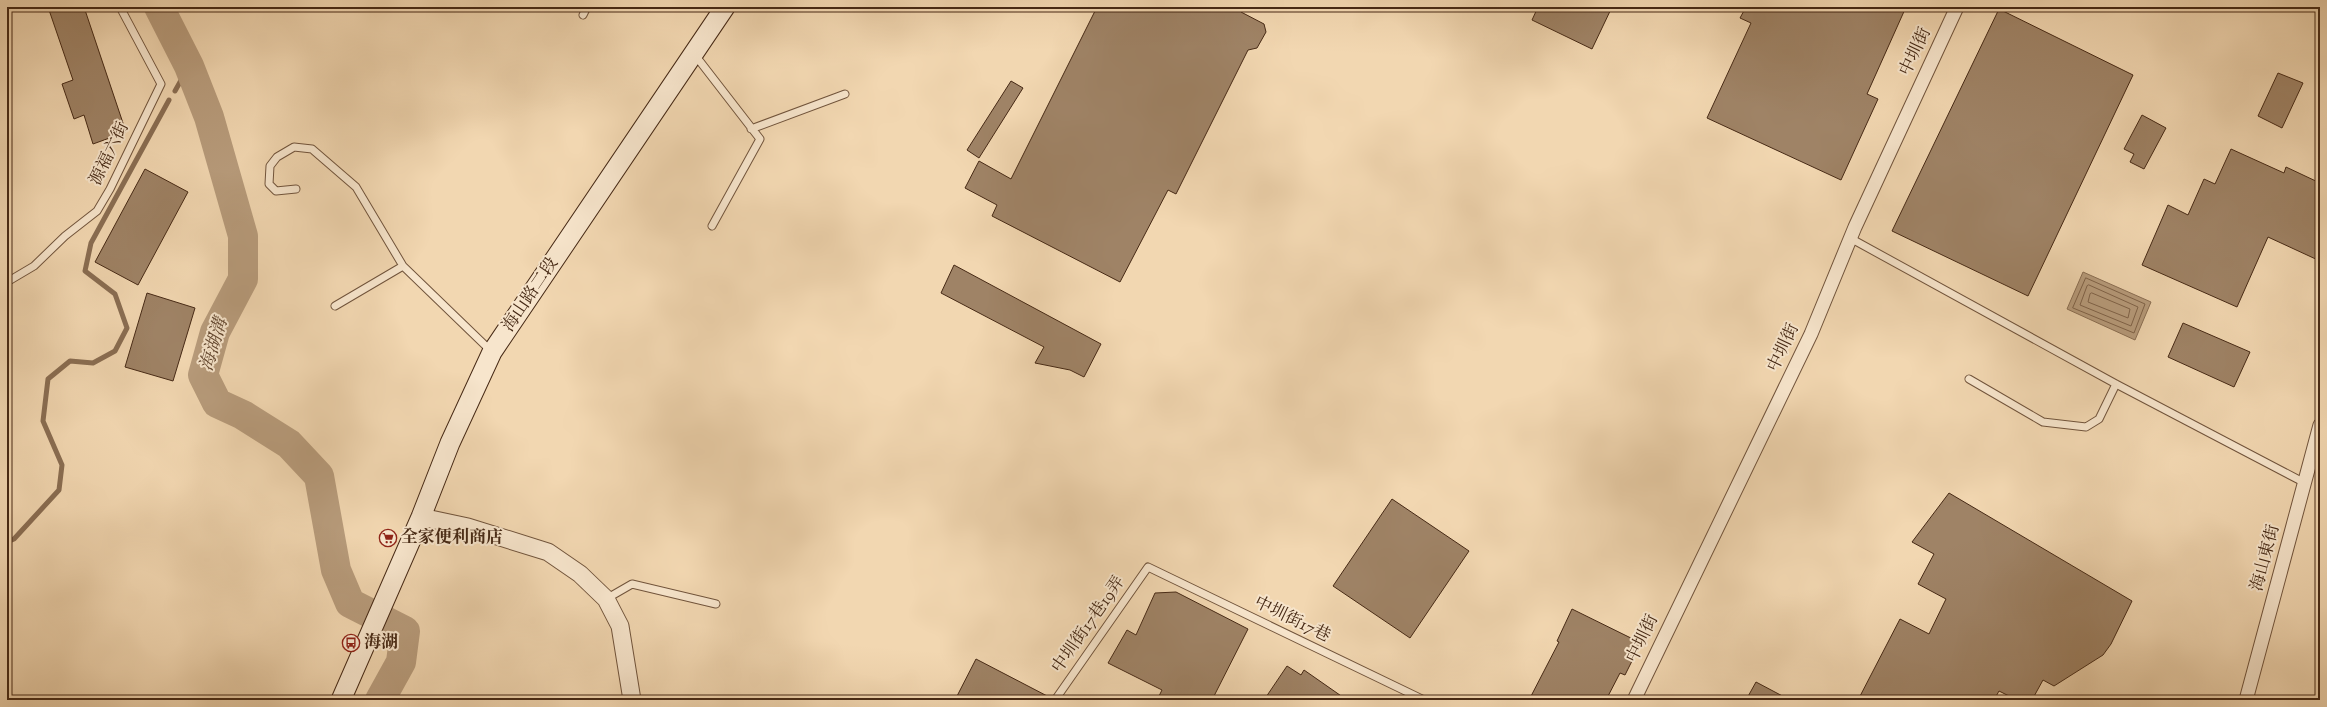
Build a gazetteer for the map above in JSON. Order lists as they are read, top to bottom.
{
  "streets": {
    "main road": ["海山路二段"],
    "street": ["中圳街", "海山東街"],
    "lane": ["源福六街", "中圳街17巷", "中圳街17巷19弄"]
  },
  "crossings": [
    ["中圳街17巷", "中圳街17巷19弄"]
  ],
  "water": ["海湖溝"],
  "places": {
    "supermarket": ["全家便利商店"],
    "bus stop": ["海湖"]
  }
}
